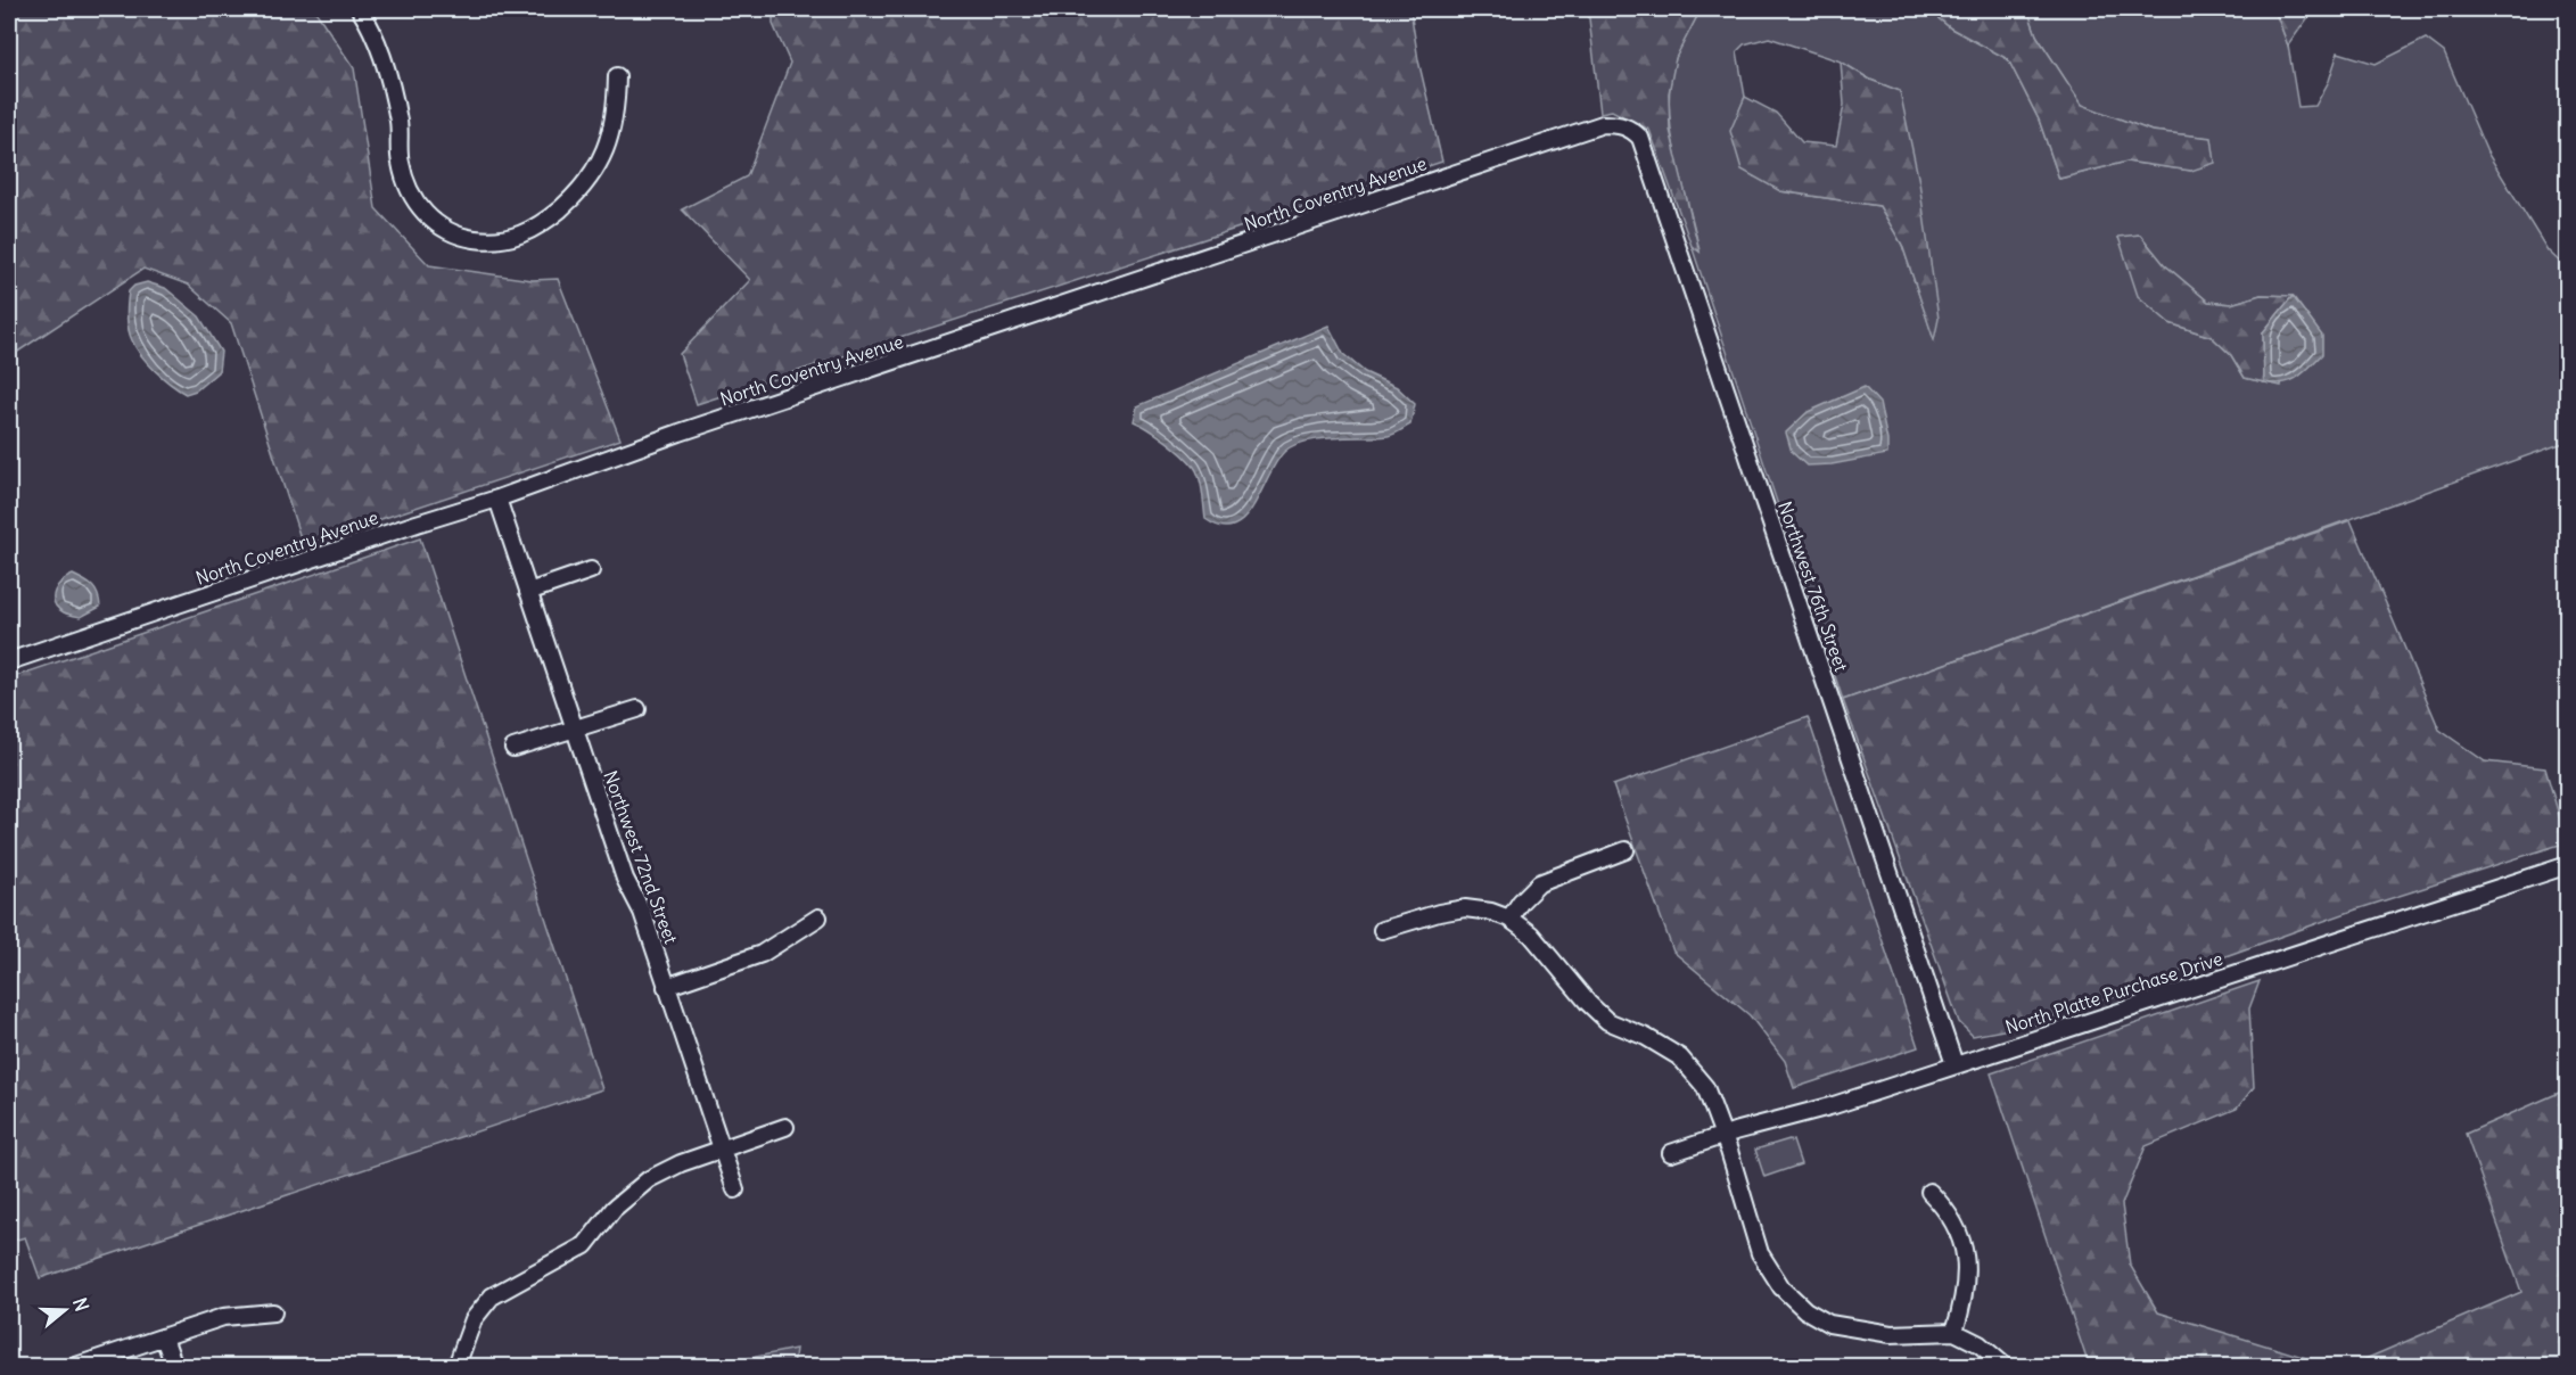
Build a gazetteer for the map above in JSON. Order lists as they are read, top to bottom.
{
  "streets": {
    "street": [
      "North Coventry Avenue",
      "Northwest 76th Street",
      "Northwest 72nd Street",
      "North Platte Purchase Drive"
    ]
  },
  "crossings": [
    ["North Coventry Avenue", "Northwest 76th Street"],
    ["North Coventry Avenue", "Northwest 72nd Street"],
    ["Northwest 76th Street", "North Platte Purchase Drive"]
  ],
  "north": "right"
}
